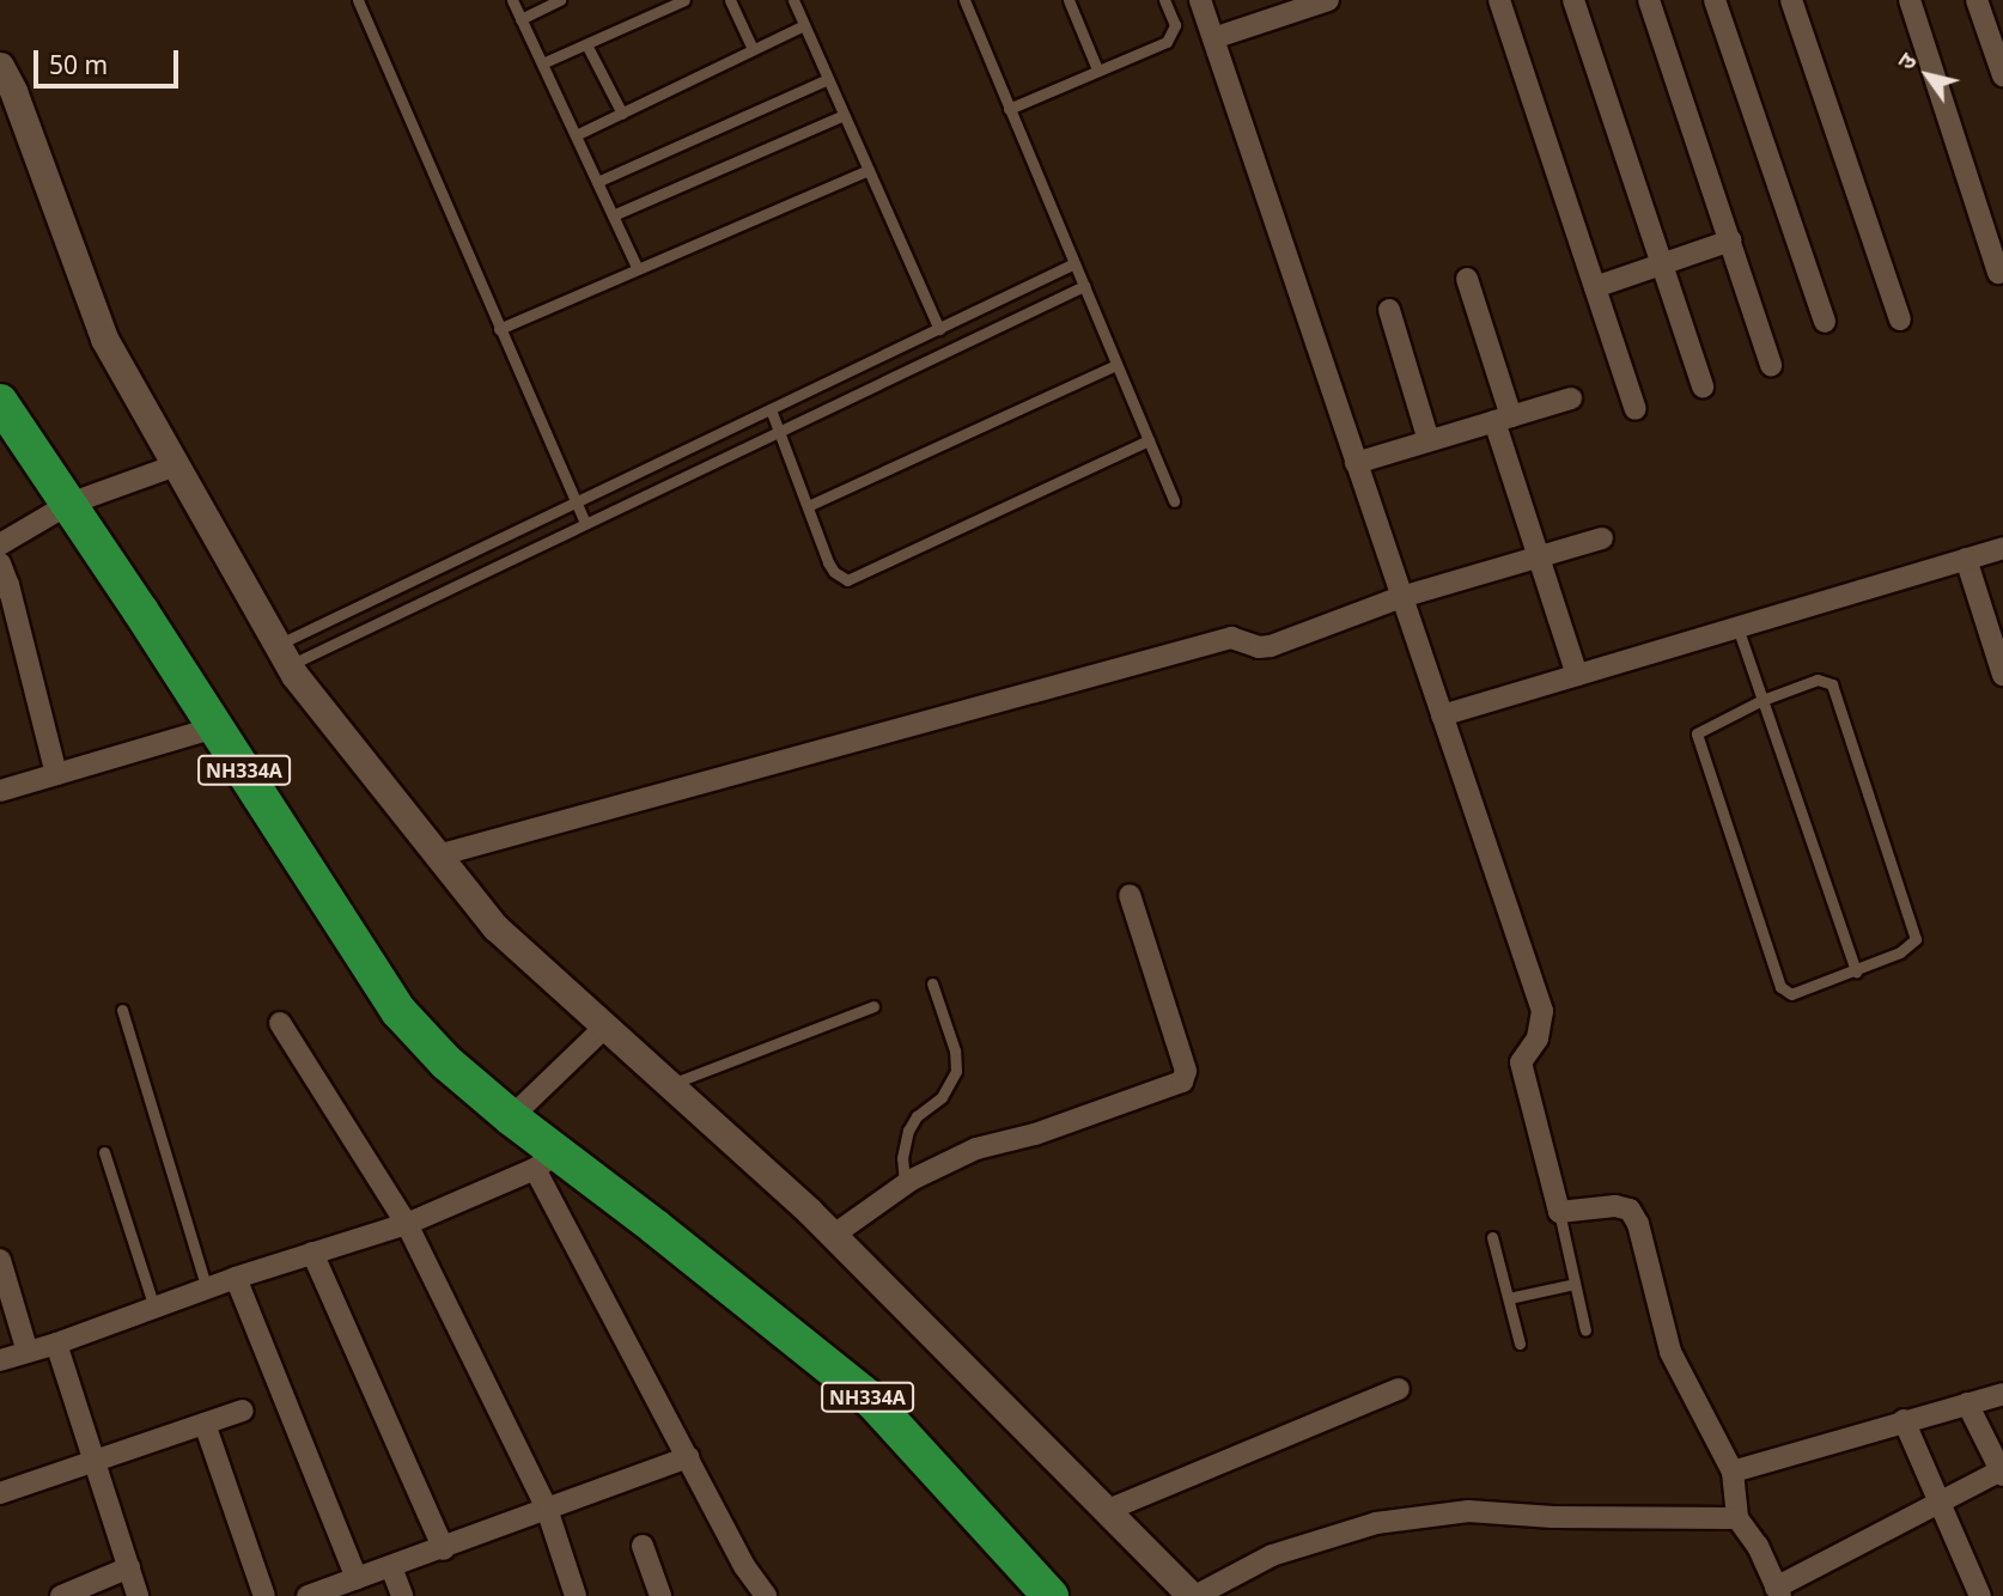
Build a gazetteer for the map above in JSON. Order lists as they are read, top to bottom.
{
  "streets": {
    "highway": ["NH334A"]
  },
  "scale_bar": "50 m",
  "north": "top left"
}
